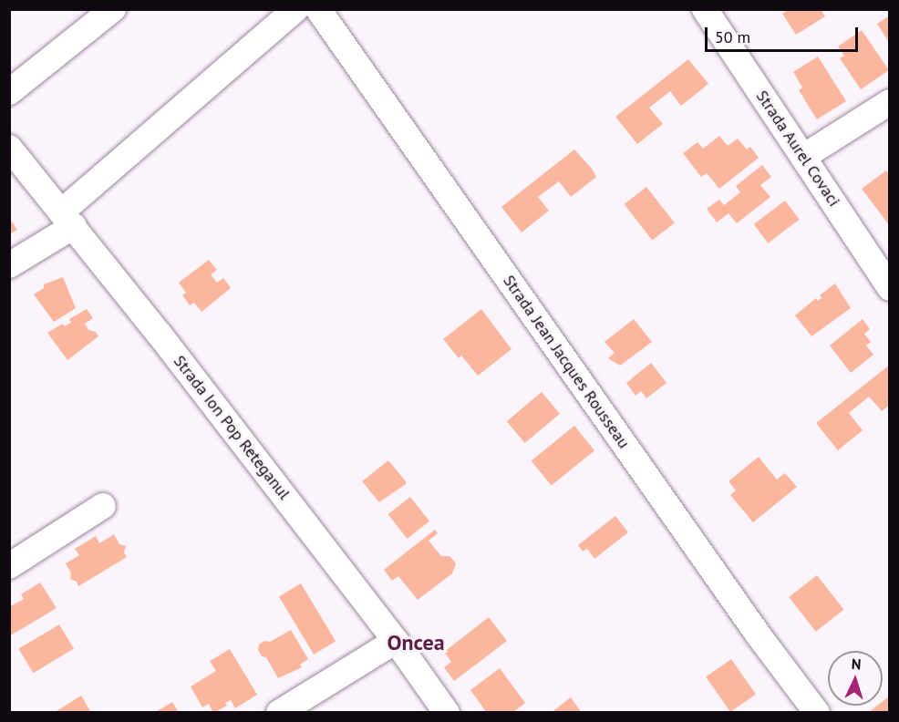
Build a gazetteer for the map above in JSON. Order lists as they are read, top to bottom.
{
  "streets": {
    "street": ["Strada Aurel Covaci", "Strada Jean Jacques Rousseau", "Strada Ion Pop Reteganul"]
  },
  "districts": ["Oncea"],
  "scale_bar": "50 m",
  "north": "top"
}
